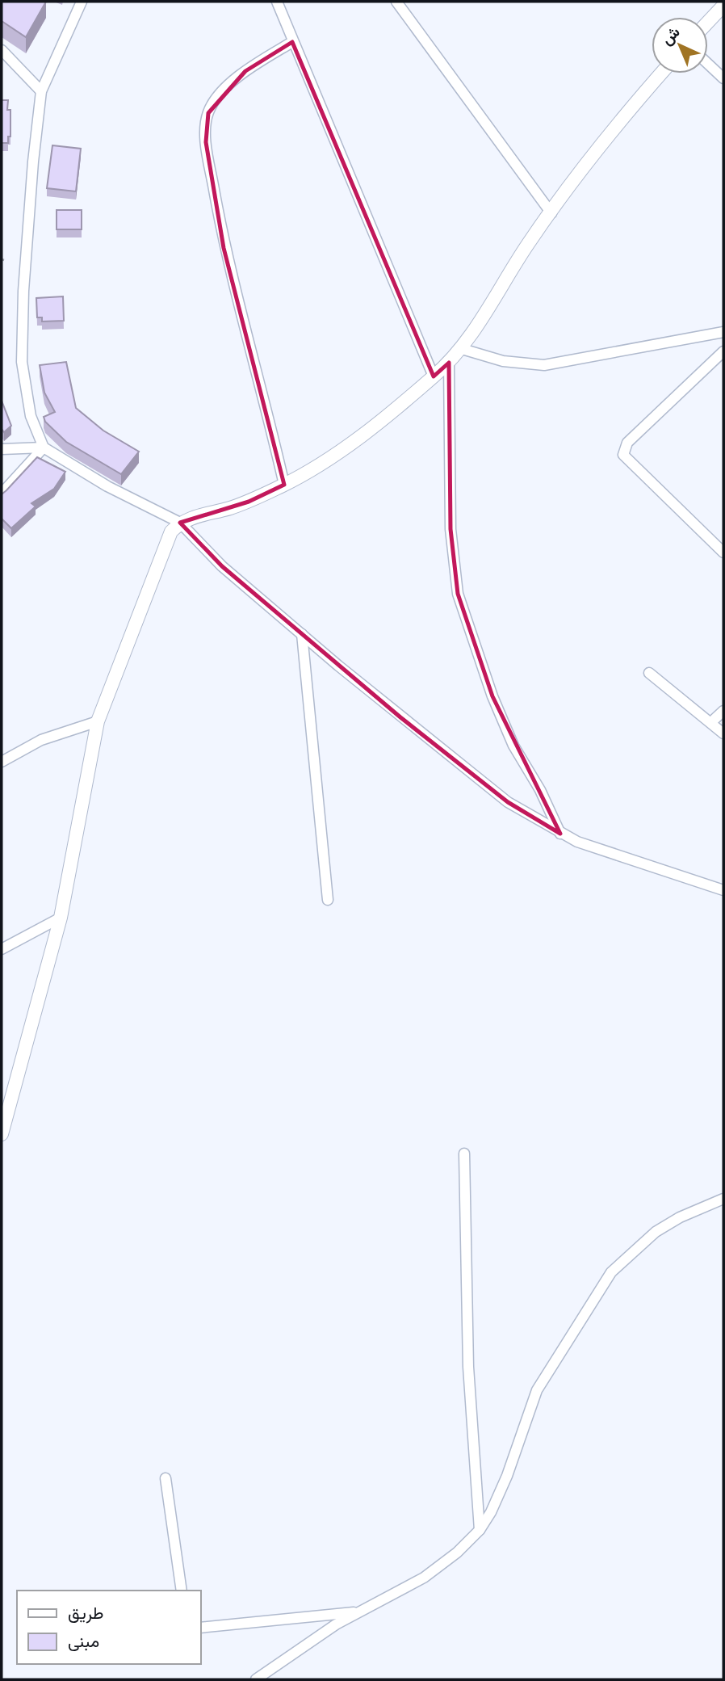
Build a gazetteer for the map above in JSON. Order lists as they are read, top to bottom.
{
  "legend": ["طريق", "مبنى"],
  "north": "top left"
}
